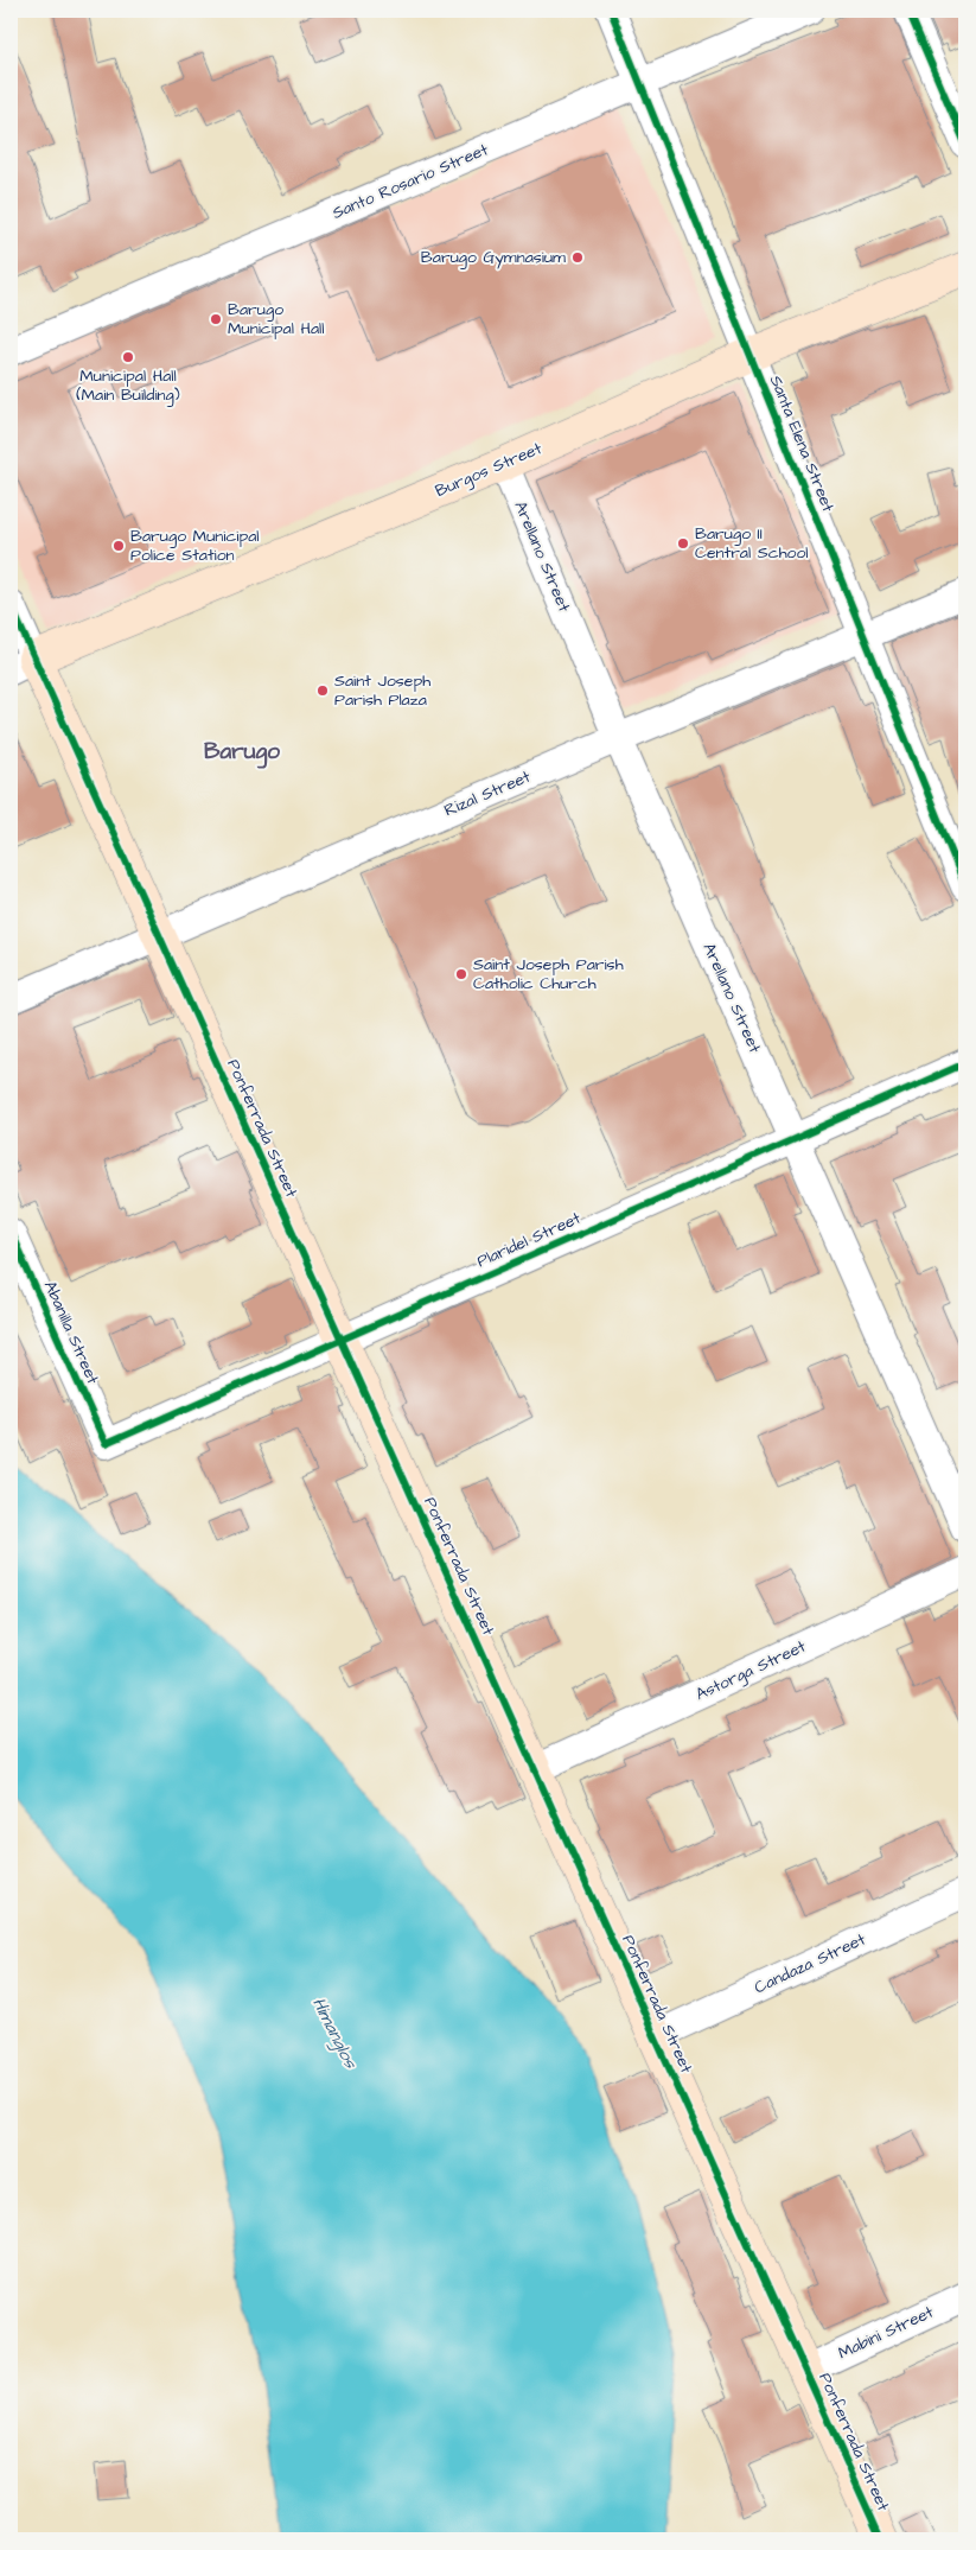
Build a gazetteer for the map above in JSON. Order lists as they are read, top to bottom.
{
  "streets": {
    "street": [
      "Santo Rosario Street",
      "Santa Elena Street",
      "Burgos Street",
      "Arellano Street",
      "Rizal Street",
      "Ponferrada Street",
      "Plaridel Street",
      "Abanilla Street",
      "Astorga Street",
      "Candaza Street",
      "Mabini Street"
    ]
  },
  "crossings": [
    ["Santo Rosario Street", "Santa Elena Street"],
    ["Santa Elena Street", "Burgos Street"],
    ["Santa Elena Street", "Rizal Street"],
    ["Burgos Street", "Arellano Street"],
    ["Burgos Street", "Ponferrada Street"],
    ["Arellano Street", "Rizal Street"],
    ["Arellano Street", "Plaridel Street"],
    ["Rizal Street", "Ponferrada Street"],
    ["Ponferrada Street", "Plaridel Street"],
    ["Ponferrada Street", "Astorga Street"],
    ["Ponferrada Street", "Candaza Street"],
    ["Ponferrada Street", "Mabini Street"],
    ["Plaridel Street", "Abanilla Street"]
  ],
  "districts": ["Barugo"],
  "water": ["Himanglos"],
  "places": [
    "Barugo Gymnasium",
    "Barugo Municipal Hall",
    "Municipal Hall (Main Building)",
    "Barugo II Central School",
    "Barugo Municipal Police Station",
    "Saint Joseph Parish Plaza",
    "Saint Joseph Parish Catholic Church"
  ]
}
